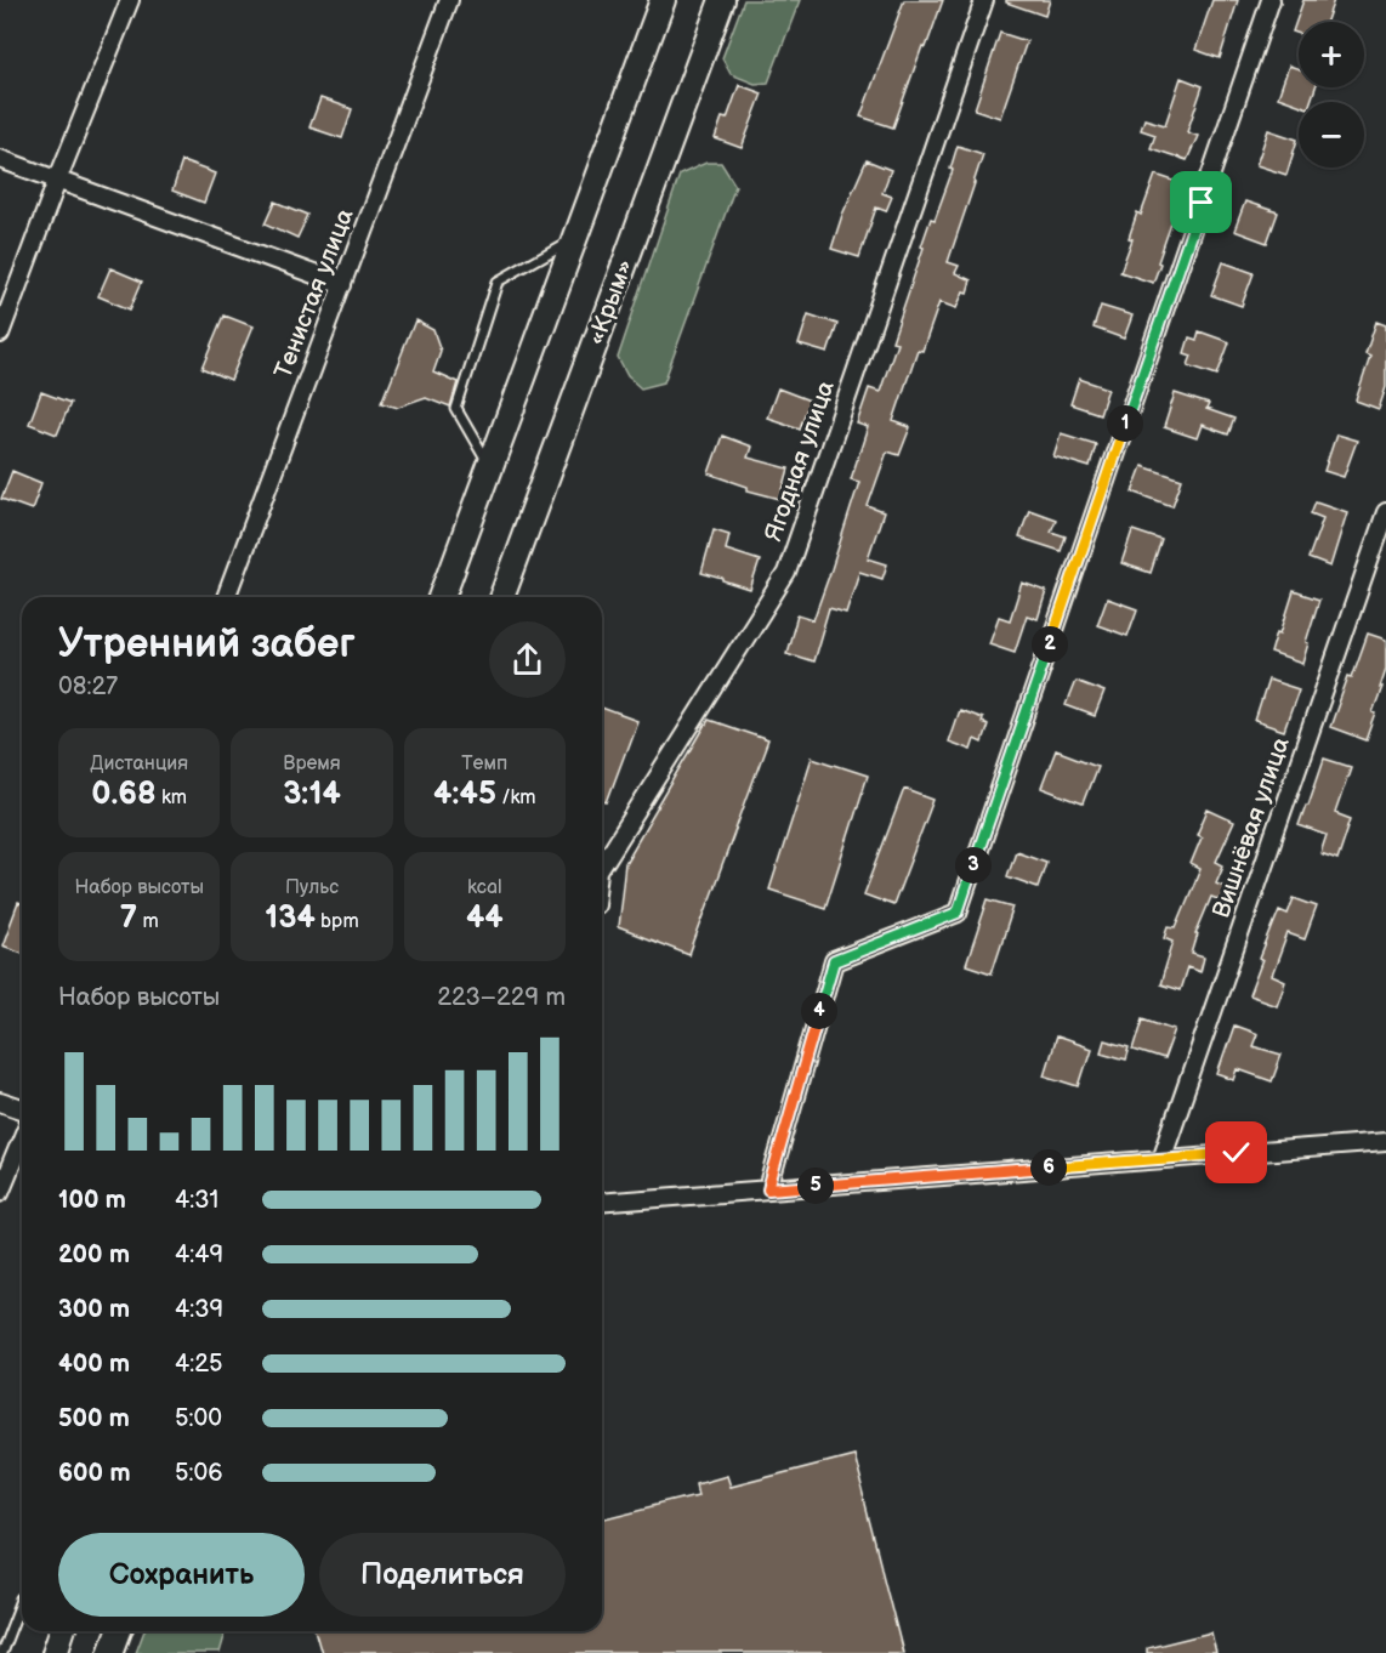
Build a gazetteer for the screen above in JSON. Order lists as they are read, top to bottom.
{
  "streets": {
    "main road": ["«Крым»"],
    "street": ["Тенистая улица", "Ягодная улица", "Вишнёвая улица"]
  },
  "page": {
    "map_buttons": ["+", "−"],
    "pins": [
      "1",
      "2",
      "3",
      "4",
      "6",
      "5"
    ],
    "heading": ["Утренний забег", "08:27"],
    "stats": [
      ["Дистанция", "0.68 km"],
      ["Время", "3:14"],
      ["Темп", "4:45 /km"],
      ["Набор высоты", "7 m"],
      ["Пульс", "134 bpm"],
      ["kcal", "44"]
    ],
    "chart": ["Набор высоты", "223–229 m"],
    "list": [
      {
        "name": "100 m",
        "note": "4:31"
      },
      {
        "name": "200 m",
        "note": "4:49"
      },
      {
        "name": "300 m",
        "note": "4:39"
      },
      {
        "name": "400 m",
        "note": "4:25"
      },
      {
        "name": "500 m",
        "note": "5:00"
      },
      {
        "name": "600 m",
        "note": "5:06"
      }
    ],
    "buttons": ["Сохранить", "Поделиться"]
  }
}
